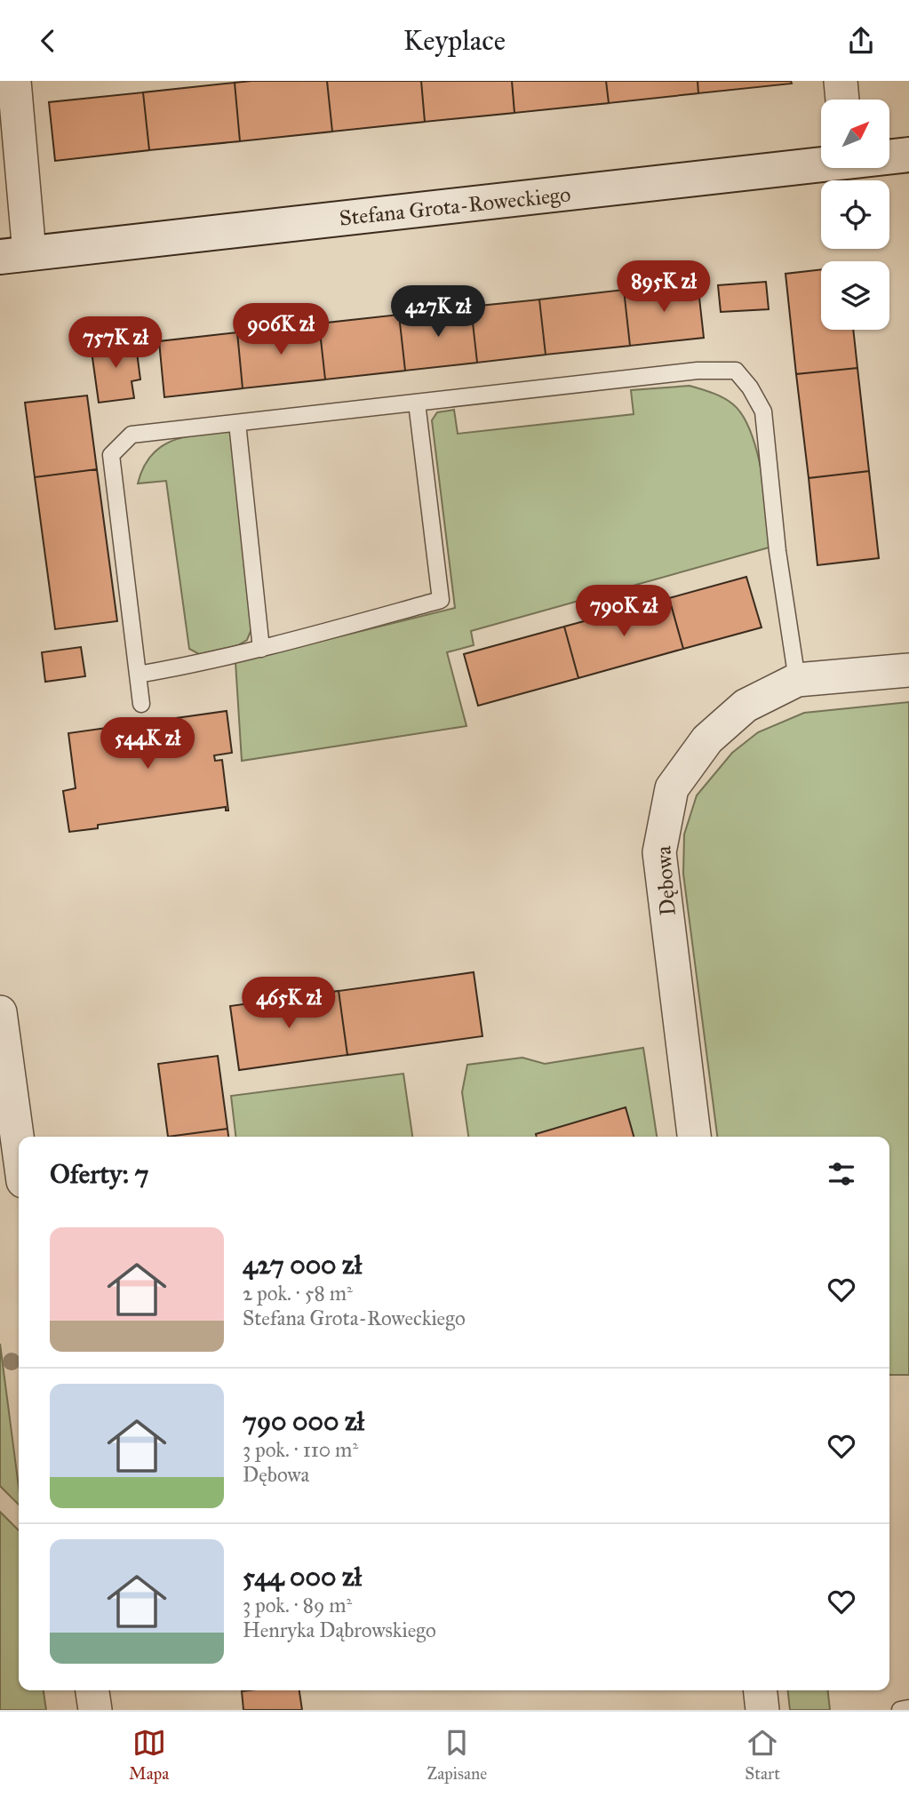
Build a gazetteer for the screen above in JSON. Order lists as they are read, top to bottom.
{
  "streets": {
    "street": ["Stefana Grota-Roweckiego", "Dębowa"]
  },
  "north": "top right",
  "page": {
    "header": "Keyplace",
    "price": [
      "895K zł",
      "427K zł",
      "906K zł",
      "757K zł",
      "790K zł",
      "544K zł",
      "465K zł"
    ],
    "heading": "Oferty: 7",
    "list": [
      {
        "name": "427 000 zł",
        "note": "2 pok. · 58 m² · Stefana Grota-Roweckiego"
      },
      {
        "name": "790 000 zł",
        "note": "3 pok. · 110 m² · Dębowa"
      },
      {
        "name": "544 000 zł",
        "note": "3 pok. · 89 m² · Henryka Dąbrowskiego"
      }
    ],
    "tabs": ["Mapa", "Zapisane", "Start"]
  }
}
